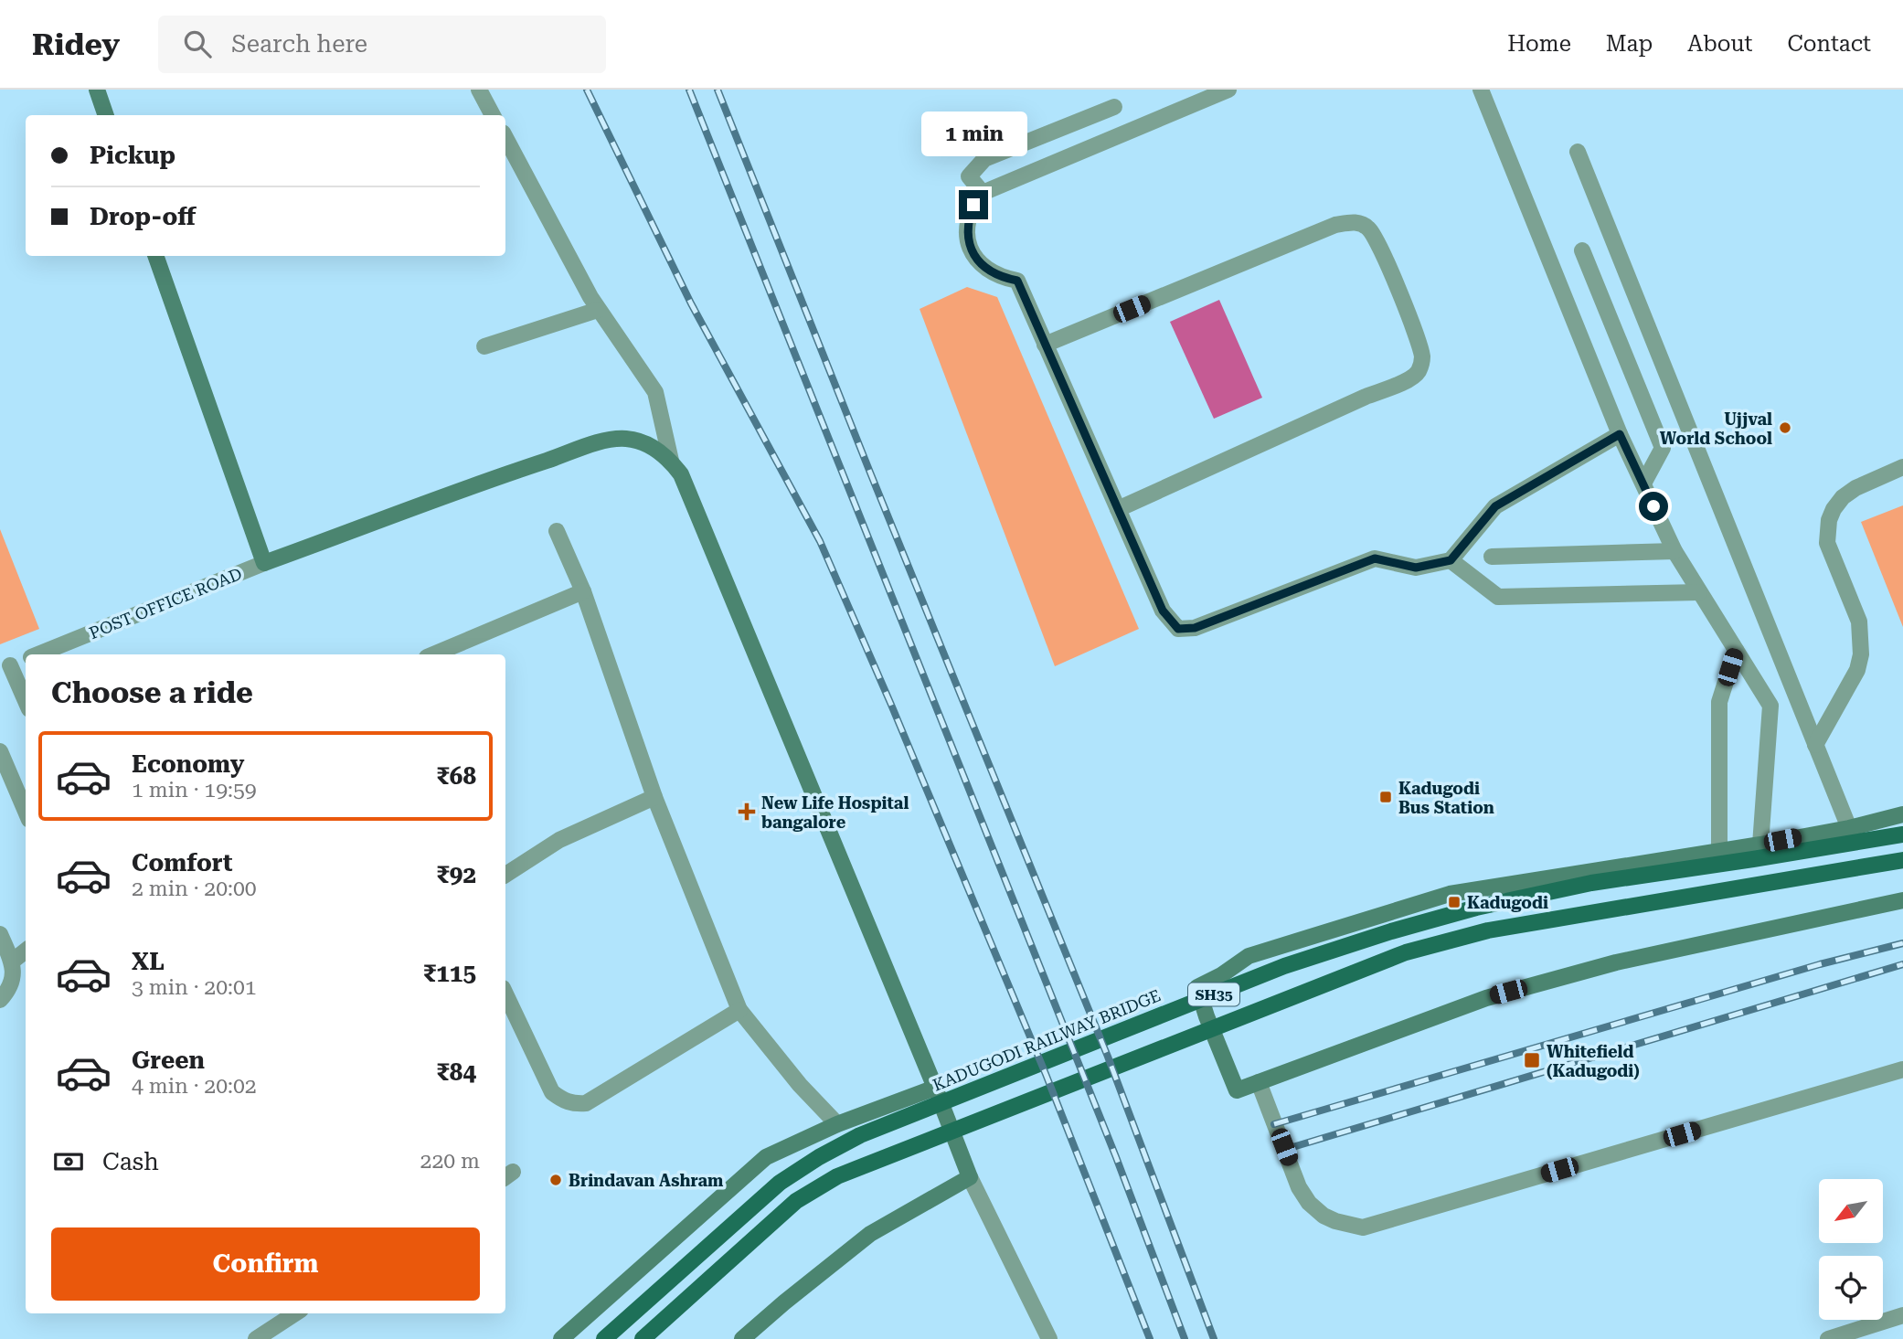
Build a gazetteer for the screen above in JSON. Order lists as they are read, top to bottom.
{
  "streets": {
    "main road": ["SH35", "KADUGODI RAILWAY BRIDGE"],
    "street": ["POST OFFICE ROAD"]
  },
  "places": {
    "other": ["Ujjval World School", "Brindavan Ashram"],
    "transit": ["Kadugodi Bus Station", "Kadugodi", "Whitefield (Kadugodi)"],
    "health": ["New Life Hospital bangalore"]
  },
  "north": "bottom left",
  "page": {
    "header": "Ridey",
    "search": "Search here",
    "nav": [
      "Home",
      "Map",
      "About",
      "Contact"
    ],
    "bubble": "1 min",
    "banner": ["Pickup", "Drop-off"],
    "heading": "Choose a ride",
    "list": [
      {
        "name": "Economy",
        "note": "1 min · 19:59",
        "value": "₹68"
      },
      {
        "name": "Comfort",
        "note": "2 min · 20:00",
        "value": "₹92"
      },
      {
        "name": "XL",
        "note": "3 min · 20:01",
        "value": "₹115"
      },
      {
        "name": "Green",
        "note": "4 min · 20:02",
        "value": "₹84"
      }
    ],
    "pay": ["Cash", "220 m"],
    "buttons": "Confirm"
  }
}
